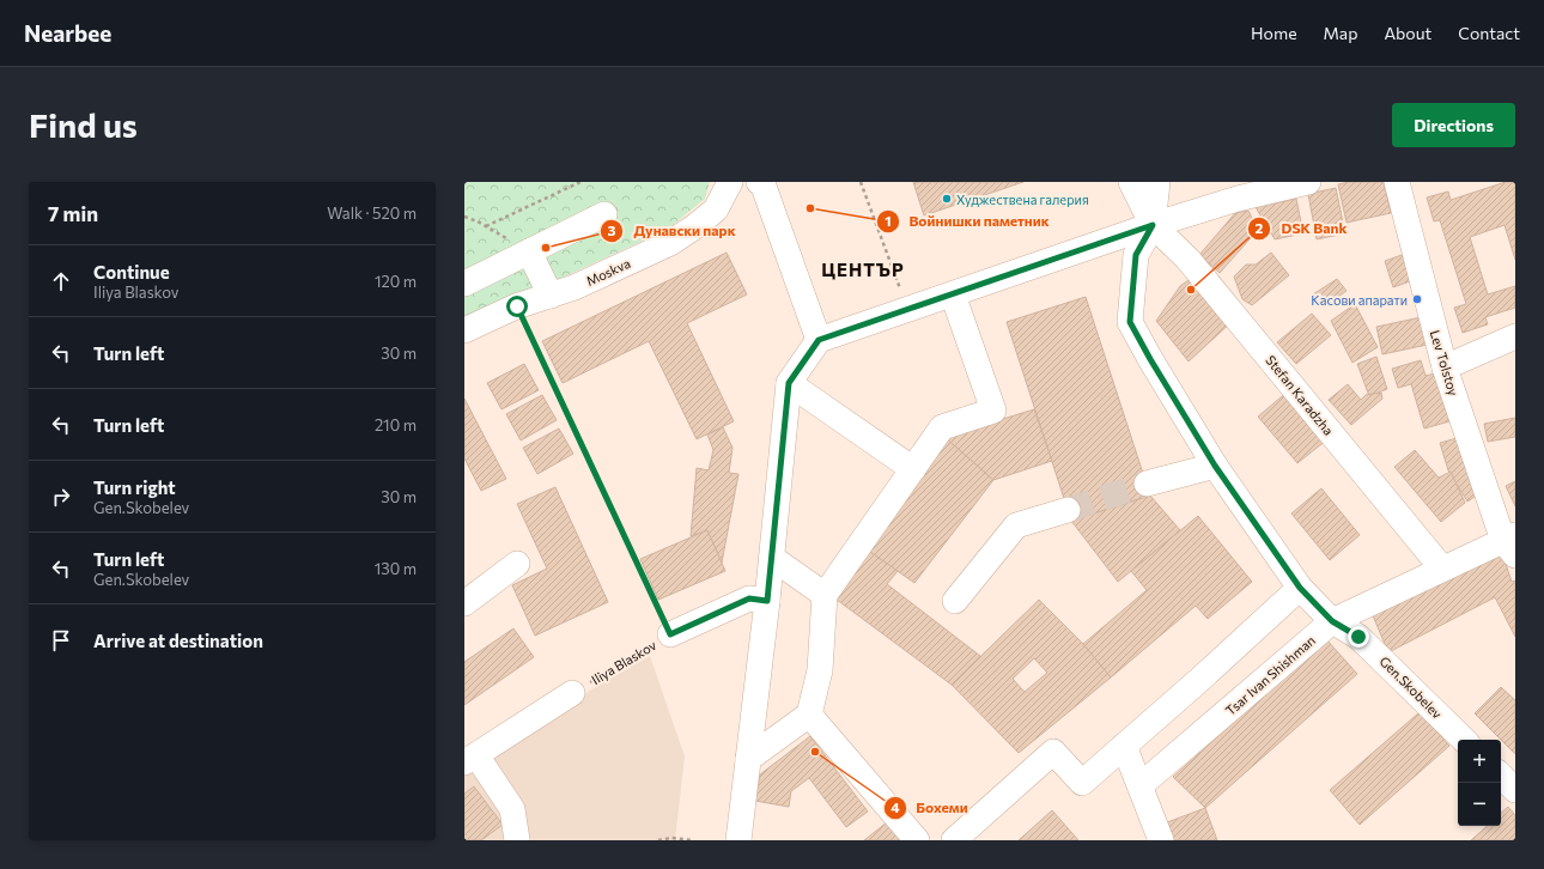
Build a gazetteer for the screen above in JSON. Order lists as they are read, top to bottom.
{
  "streets": {
    "street": [
      "Moskva",
      "Lev Tolstoy",
      "Stefan Karadzha",
      "Tsar Ivan Shishman",
      "Gen.Skobelev"
    ],
    "path": ["Iliya Blaskov"]
  },
  "crossings": [
    ["Moskva", "Iliya Blaskov"],
    ["Lev Tolstoy", "Tsar Ivan Shishman"],
    ["Stefan Karadzha", "Tsar Ivan Shishman"],
    ["Stefan Karadzha", "Gen.Skobelev"],
    ["Tsar Ivan Shishman", "Gen.Skobelev"]
  ],
  "districts": ["ЦЕНТЪР"],
  "places": [
    "Худжествена галерия",
    "Войнишки паметник",
    "Дунавски парк",
    "DSK Bank",
    "Касови апарати",
    "Бохеми"
  ],
  "page": {
    "header": "Nearbee",
    "nav": [
      "Home",
      "Map",
      "About",
      "Contact"
    ],
    "buttons": "Directions",
    "title": "Find us",
    "heading": ["7 min", "Walk · 520 m"],
    "list": [
      ["Continue", "Iliya Blaskov", "120 m"],
      ["Turn left", "30 m"],
      ["Turn left", "210 m"],
      ["Turn right", "Gen.Skobelev", "30 m"],
      ["Turn left", "Gen.Skobelev", "130 m"],
      "Arrive at destination"
    ],
    "map_buttons": ["+", "−"]
  }
}
